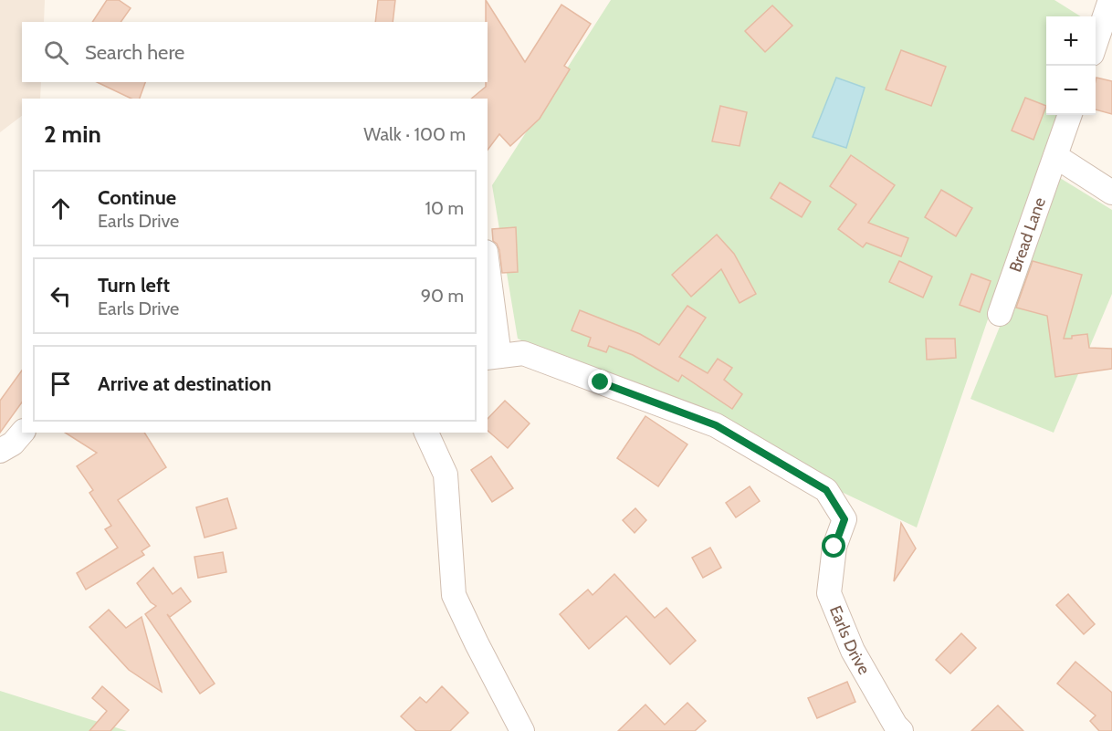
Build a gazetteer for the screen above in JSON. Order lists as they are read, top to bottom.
{
  "streets": {
    "street": ["Bread Lane", "Earls Drive"]
  },
  "page": {
    "map_buttons": ["+", "−"],
    "search": "Search here",
    "heading": ["2 min", "Walk · 100 m"],
    "list": [
      ["Continue", "Earls Drive", "10 m"],
      ["Turn left", "Earls Drive", "90 m"],
      "Arrive at destination"
    ]
  }
}
